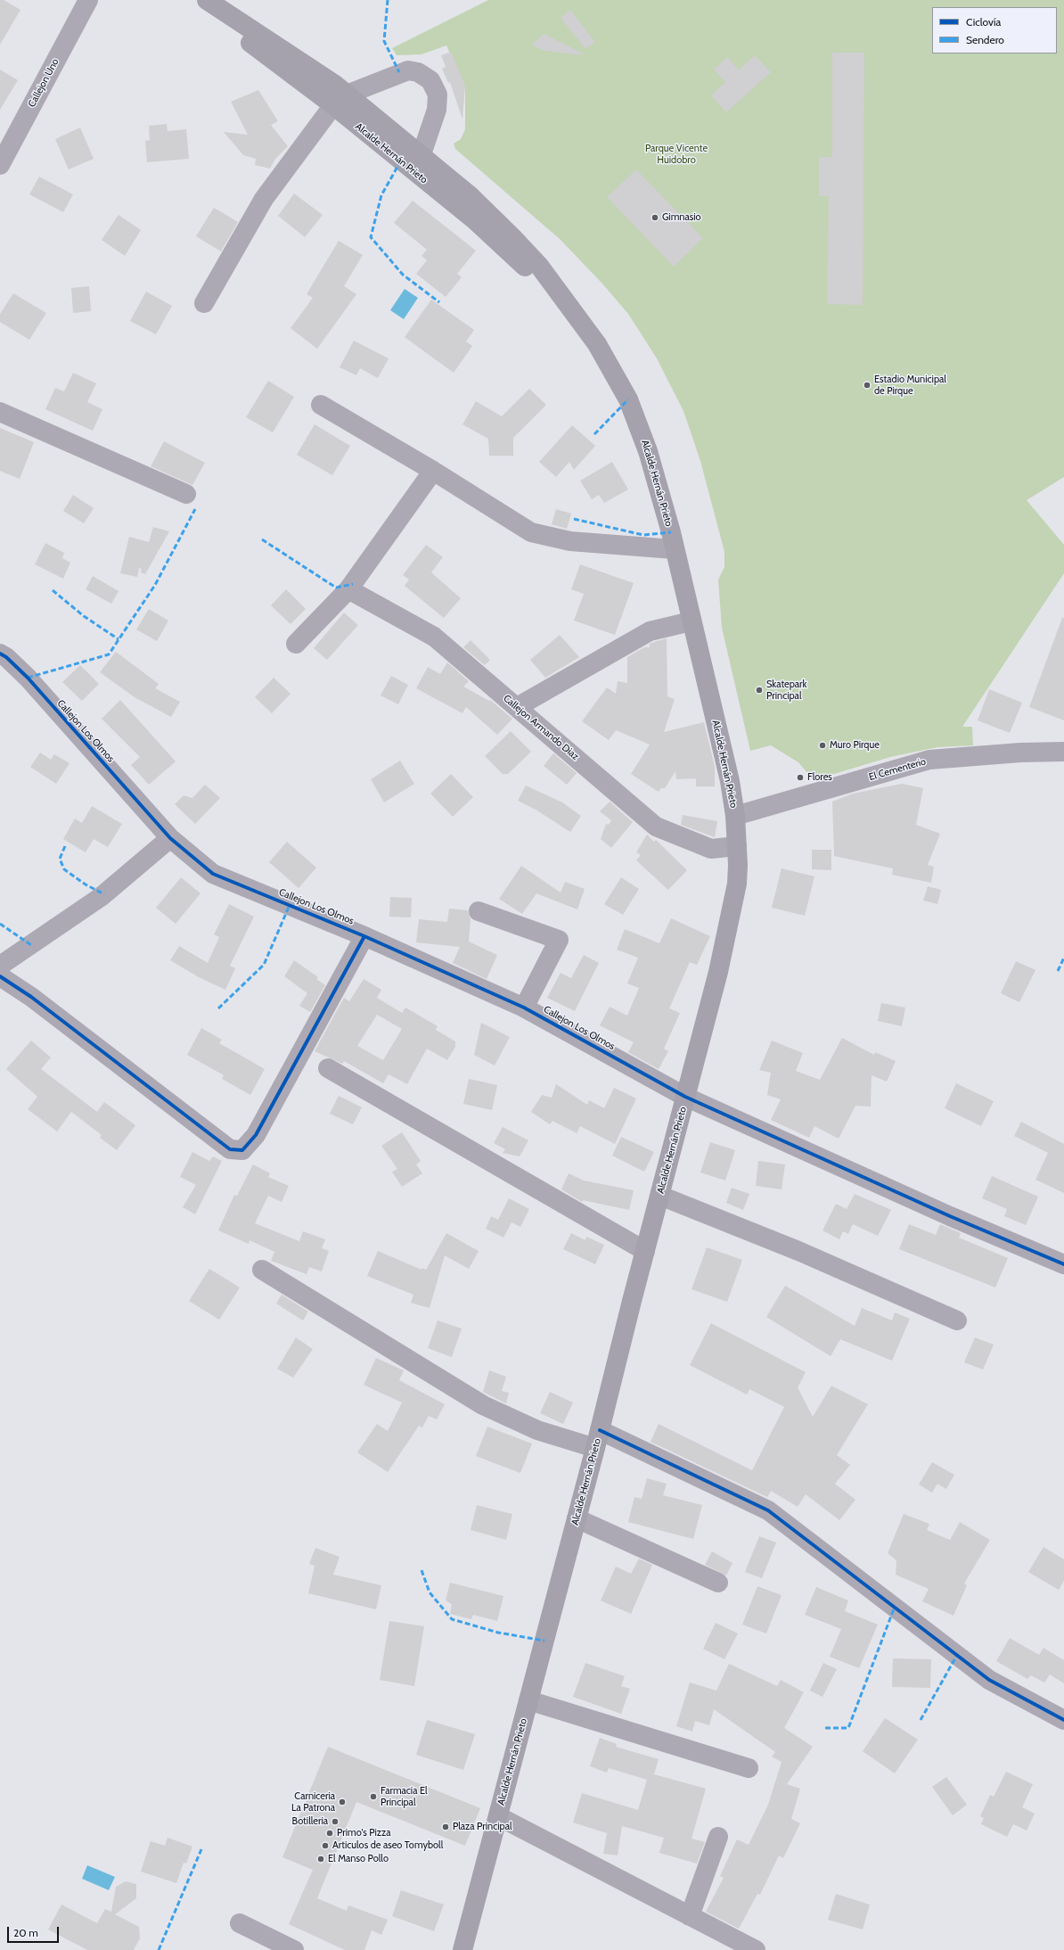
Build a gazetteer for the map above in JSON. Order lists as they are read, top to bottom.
{
  "streets": {
    "main road": ["Alcalde Hernán Prieto"],
    "street": [
      "Callejon Uno",
      "Callejon Armando Diaz",
      "Callejon Los Olmos",
      "El Cementerio"
    ]
  },
  "crossings": [
    ["Alcalde Hernán Prieto", "Callejon Armando Diaz"],
    ["Alcalde Hernán Prieto", "Callejon Los Olmos"],
    ["Alcalde Hernán Prieto", "El Cementerio"]
  ],
  "parks": ["Parque Vicente Huidobro"],
  "places": [
    "Gimnasio",
    "Estadio Municipal de Pirque",
    "Skatepark Principal",
    "Muro Pirque",
    "Flores",
    "Farmacia El Principal",
    "Carniceria La Patrona",
    "Botilleria",
    "Plaza Principal",
    "Primo's Pizza",
    "Articulos de aseo Tomyboll",
    "El Manso Pollo"
  ],
  "legend": ["Ciclovía", "Sendero"],
  "scale_bar": "20 m"
}
